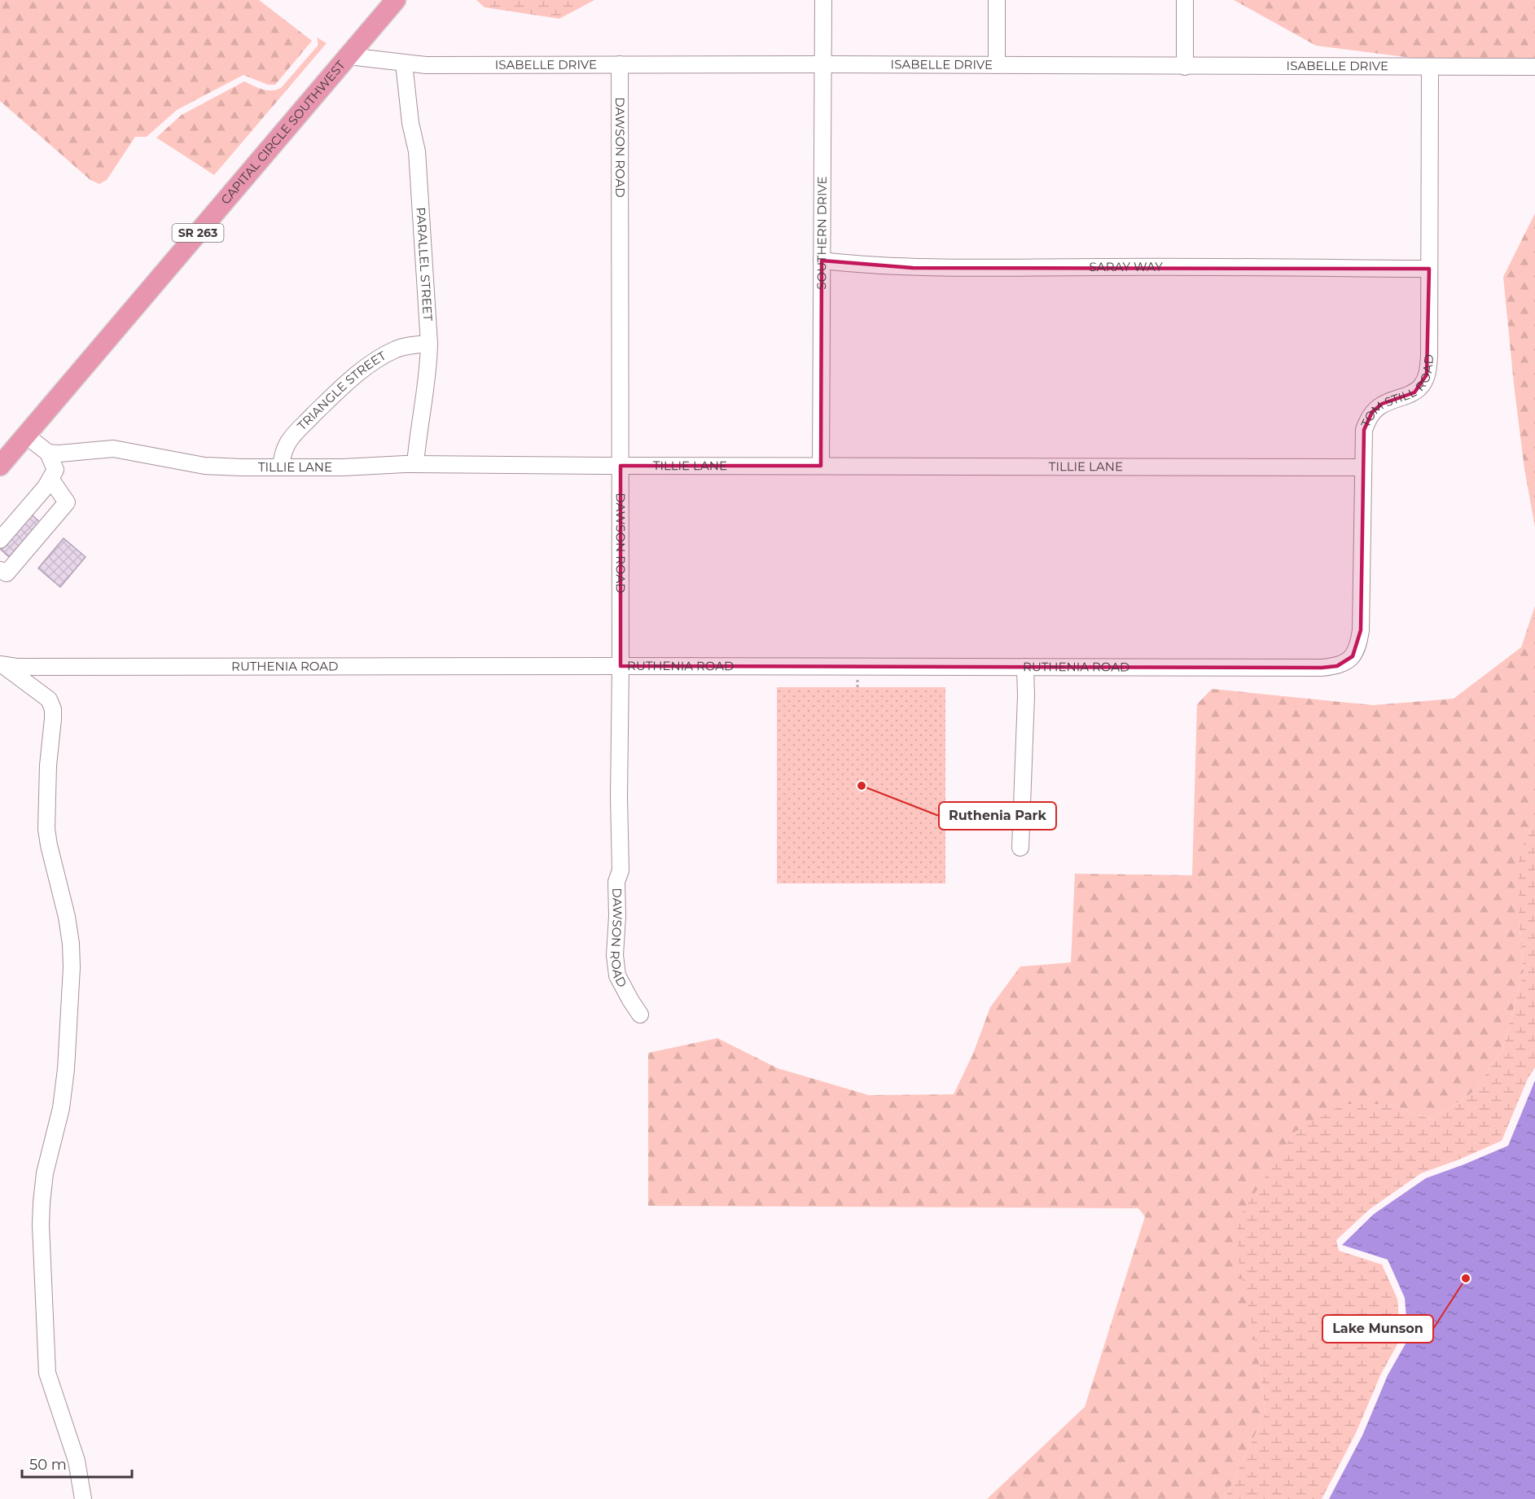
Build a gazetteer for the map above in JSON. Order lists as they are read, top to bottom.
{
  "streets": {
    "main road": ["CAPITAL CIRCLE SOUTHWEST", "SR 263"],
    "street": [
      "ISABELLE DRIVE",
      "DAWSON ROAD",
      "SOUTHERN DRIVE",
      "PARALLEL STREET",
      "SARAY WAY",
      "TOM STILL ROAD",
      "TRIANGLE STREET",
      "TILLIE LANE",
      "RUTHENIA ROAD"
    ]
  },
  "crossings": [
    ["ISABELLE DRIVE", "CAPITAL CIRCLE SOUTHWEST"],
    ["ISABELLE DRIVE", "DAWSON ROAD"],
    ["ISABELLE DRIVE", "SOUTHERN DRIVE"],
    ["ISABELLE DRIVE", "PARALLEL STREET"],
    ["ISABELLE DRIVE", "TOM STILL ROAD"],
    ["DAWSON ROAD", "TILLIE LANE"],
    ["DAWSON ROAD", "RUTHENIA ROAD"],
    ["SOUTHERN DRIVE", "SARAY WAY"],
    ["SOUTHERN DRIVE", "TILLIE LANE"],
    ["PARALLEL STREET", "TRIANGLE STREET"],
    ["PARALLEL STREET", "TILLIE LANE"],
    ["SARAY WAY", "TOM STILL ROAD"],
    ["TOM STILL ROAD", "TILLIE LANE"],
    ["TOM STILL ROAD", "RUTHENIA ROAD"],
    ["TRIANGLE STREET", "TILLIE LANE"]
  ],
  "places": ["Ruthenia Park", "Lake Munson"],
  "scale_bar": "50 m"
}
